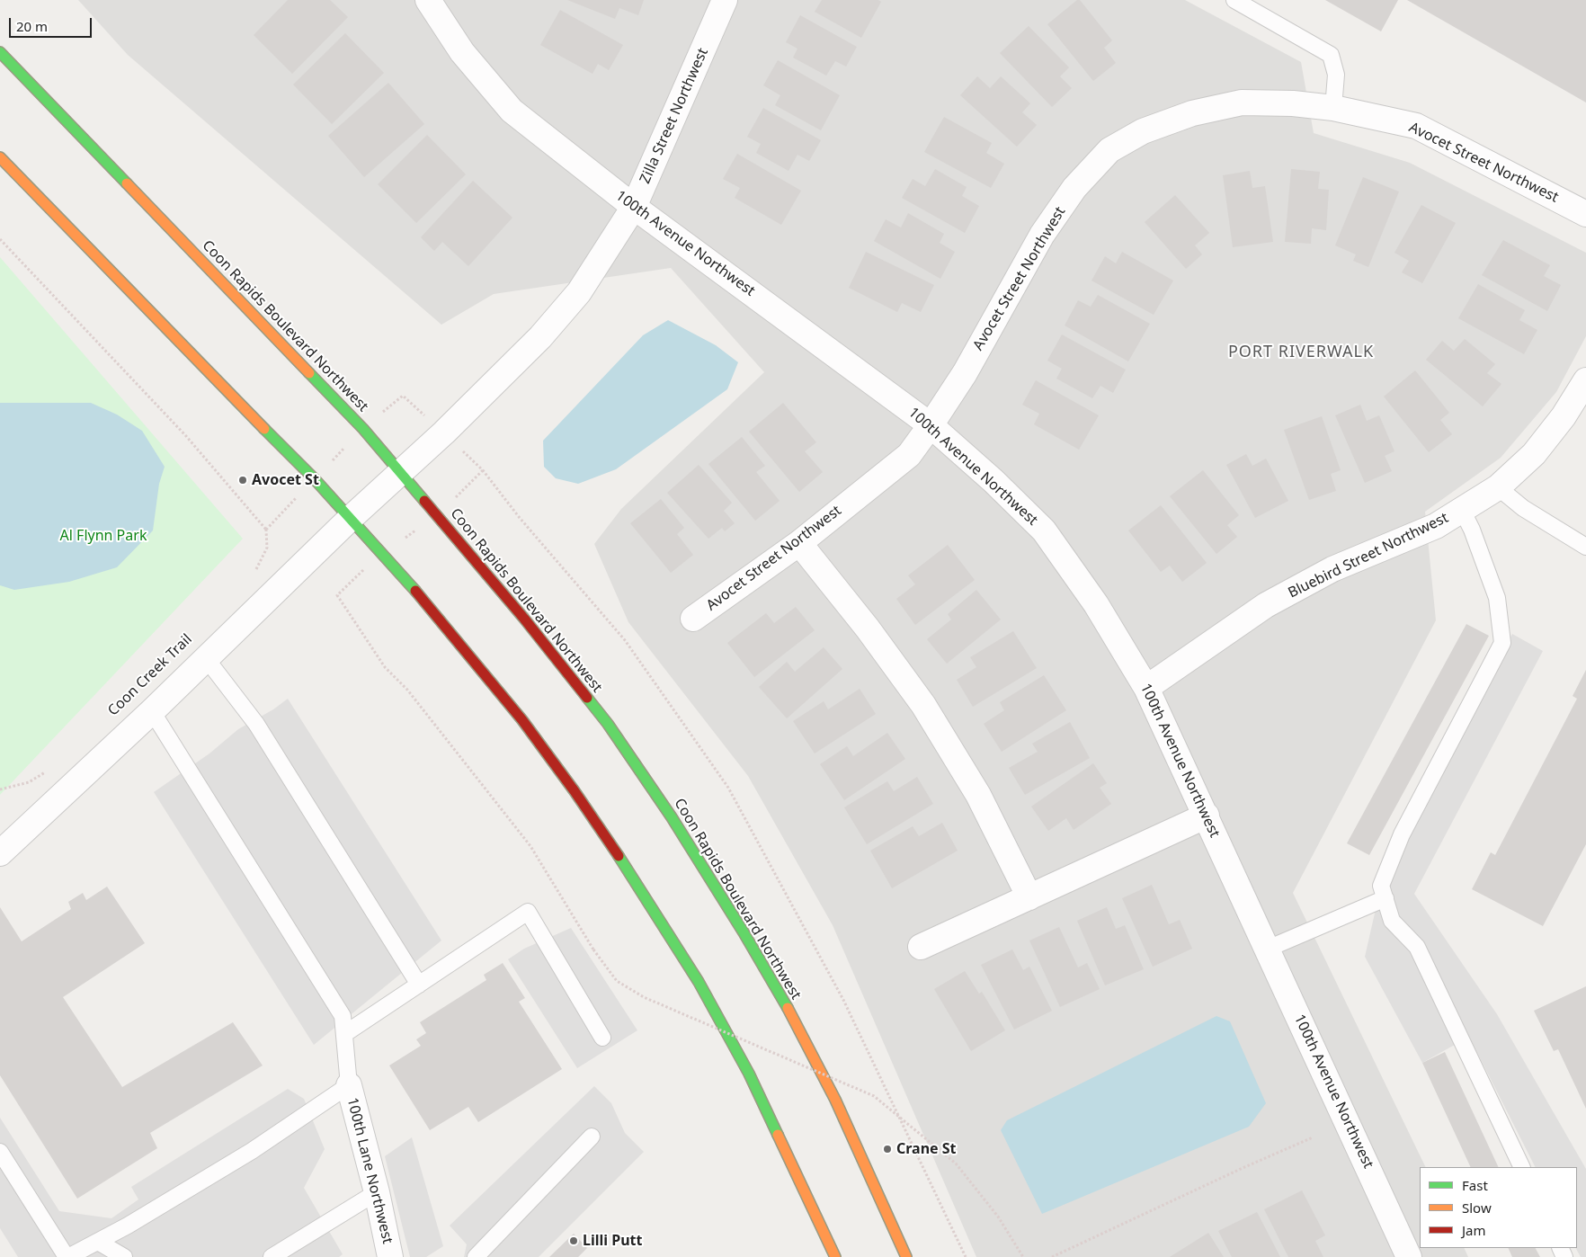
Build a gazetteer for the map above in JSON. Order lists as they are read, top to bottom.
{
  "streets": {
    "main road": ["Coon Rapids Boulevard Northwest"],
    "street": [
      "Zilla Street Northwest",
      "Avocet Street Northwest",
      "100th Avenue Northwest",
      "Bluebird Street Northwest",
      "100th Lane Northwest"
    ]
  },
  "crossings": [
    ["Zilla Street Northwest", "100th Avenue Northwest"],
    ["Zilla Street Northwest", "Coon Rapids Boulevard Northwest"],
    ["Avocet Street Northwest", "100th Avenue Northwest"],
    ["100th Avenue Northwest", "Bluebird Street Northwest"]
  ],
  "districts": ["PORT RIVERWALK"],
  "parks": ["Al Flynn Park"],
  "places": ["Avocet St", "Crane St", "Lilli Putt"],
  "legend": ["Fast", "Slow", "Jam"],
  "scale_bar": "20 m"
}
